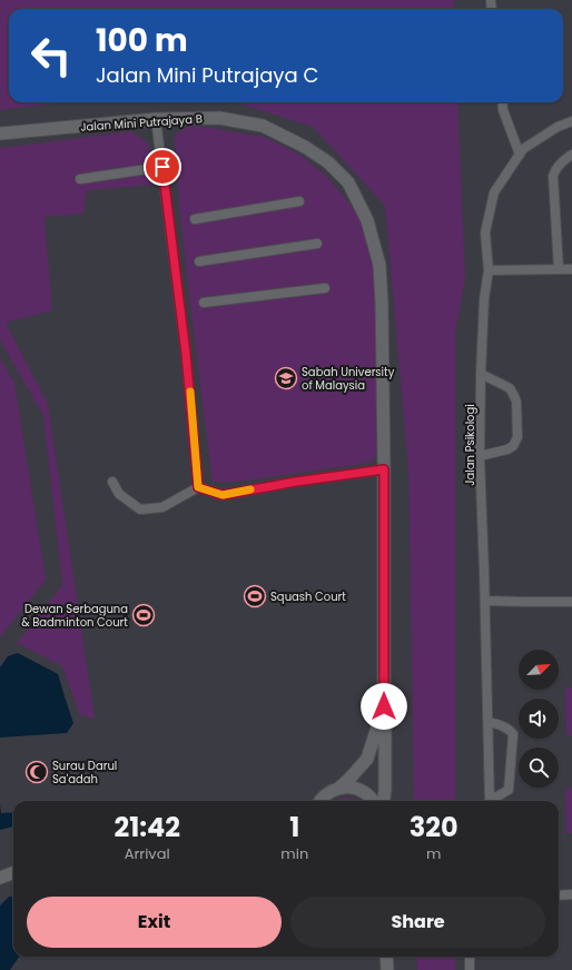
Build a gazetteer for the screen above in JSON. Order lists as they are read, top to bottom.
{
  "streets": {
    "street": ["Jalan Mini Putrajaya B"],
    "lane": ["Jalan Psikologi"]
  },
  "places": {
    "school or university": ["Sabah University of Malaysia"],
    "sports": ["Squash Court", "Dewan Serbaguna & Badminton Court"],
    "mosque": ["Surau Darul Sa'adah"]
  },
  "north": "top right",
  "page": {
    "turn": ["100 m", "Jalan Mini Putrajaya C"],
    "eta": [
      "21:42",
      "Arrival",
      "1",
      "min",
      "320",
      "m"
    ],
    "buttons": ["Exit", "Share"]
  }
}
